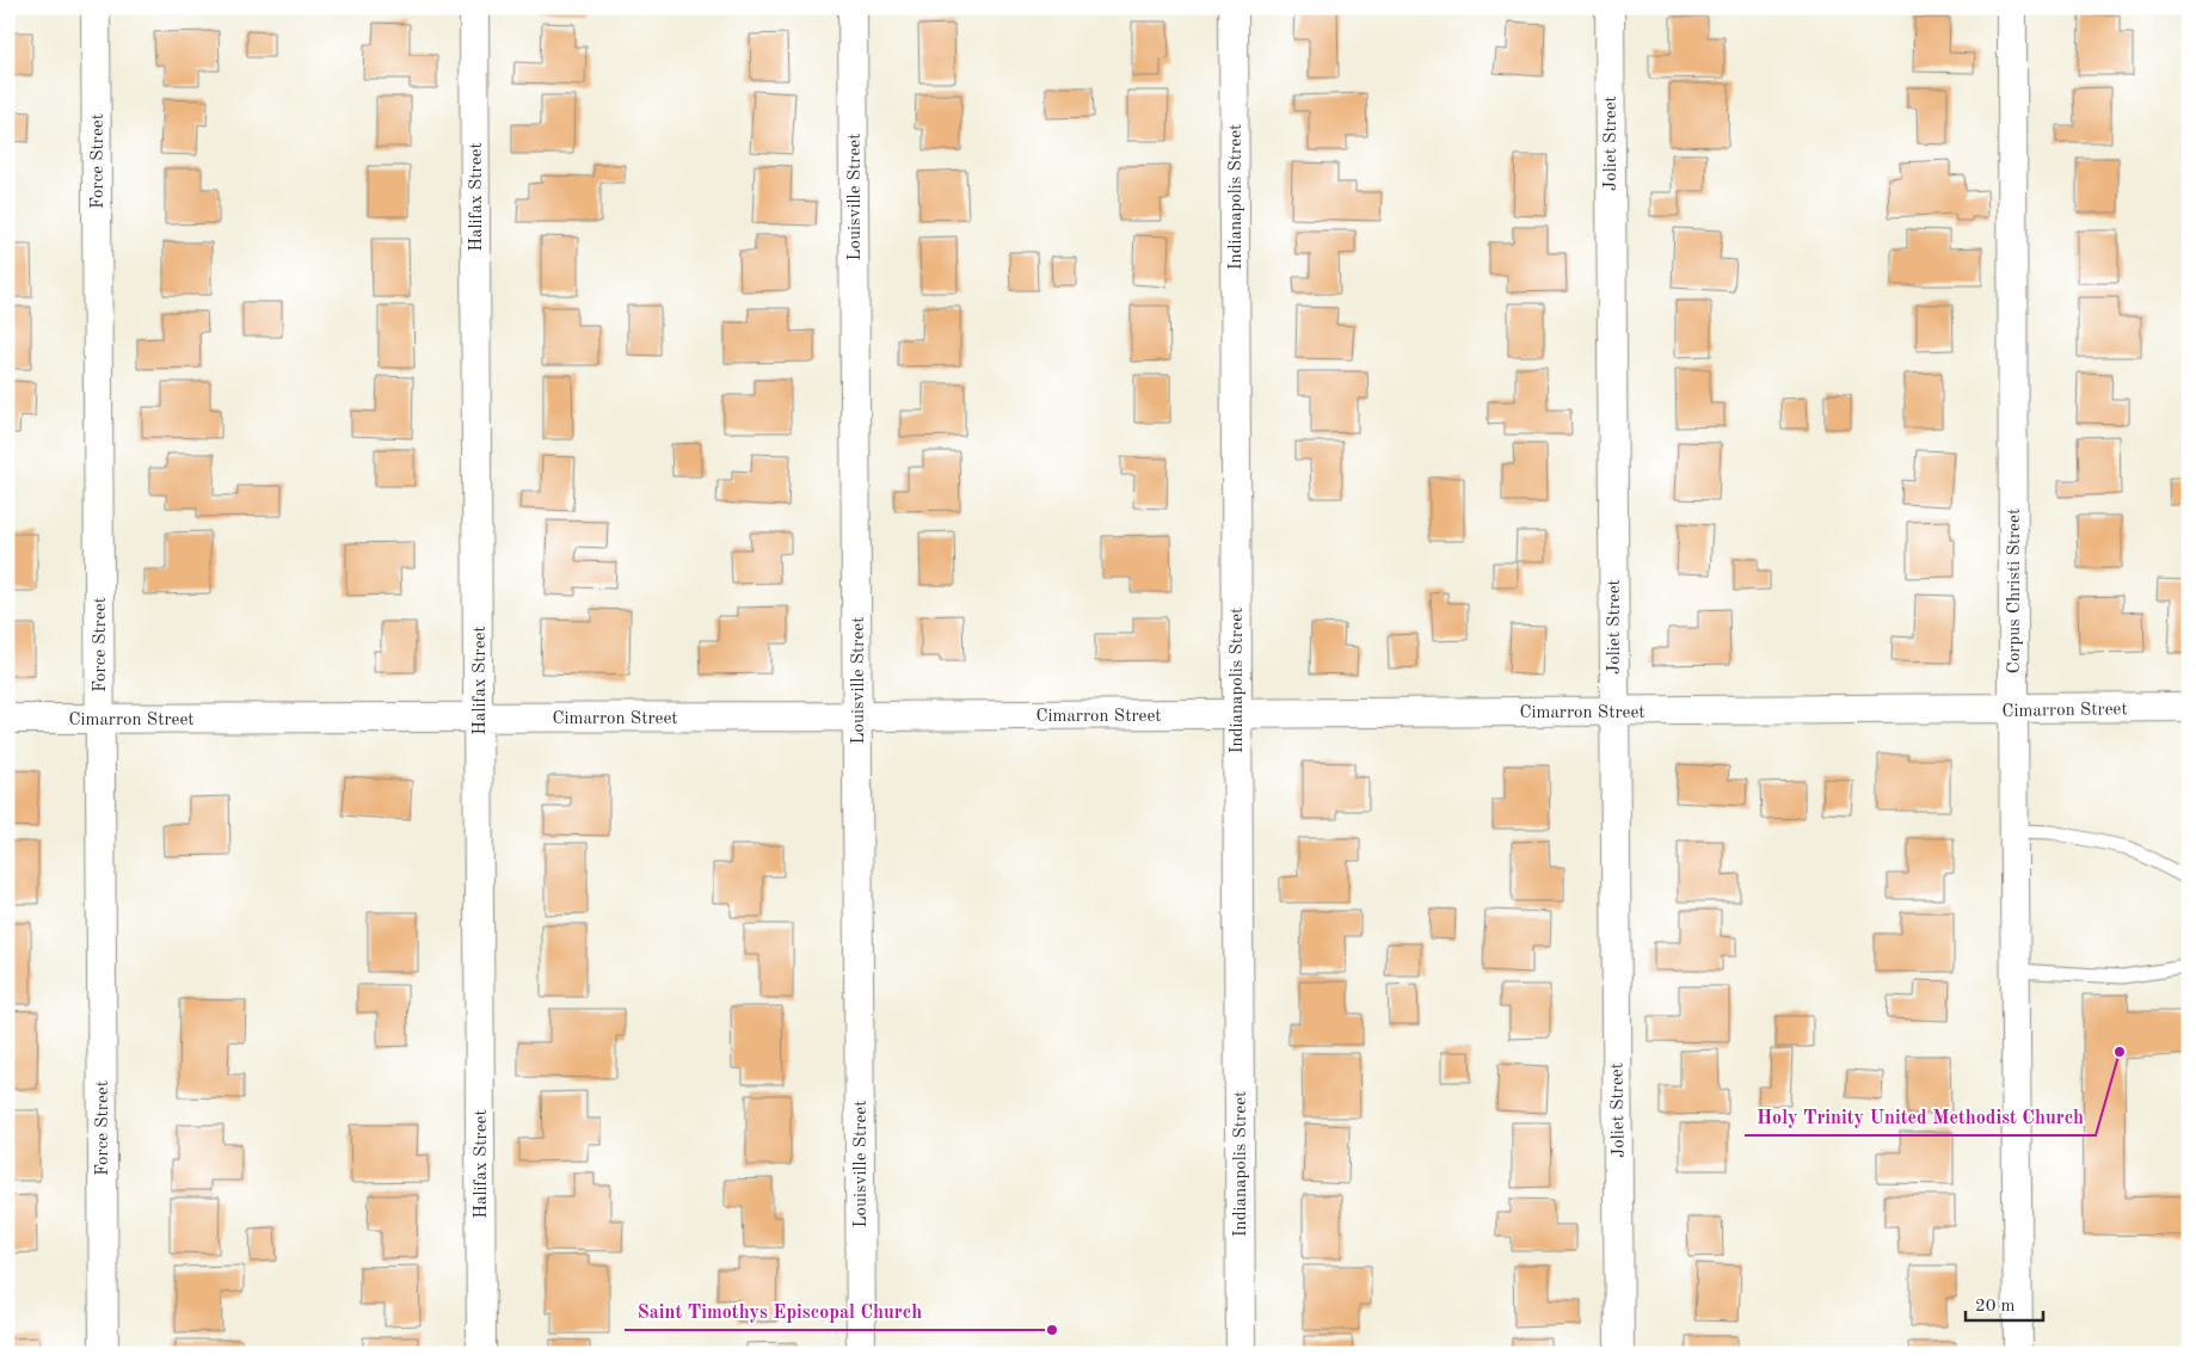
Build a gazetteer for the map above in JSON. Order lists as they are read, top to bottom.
{
  "streets": {
    "street": [
      "Joliet Street",
      "Force Street",
      "Halifax Street",
      "Louisville Street",
      "Indianapolis Street",
      "Corpus Christi Street",
      "Cimarron Street"
    ]
  },
  "crossings": [
    ["Joliet Street", "Cimarron Street"],
    ["Force Street", "Cimarron Street"],
    ["Halifax Street", "Cimarron Street"],
    ["Louisville Street", "Cimarron Street"],
    ["Indianapolis Street", "Cimarron Street"],
    ["Corpus Christi Street", "Cimarron Street"]
  ],
  "places": ["Holy Trinity United Methodist Church", "Saint Timothys Episcopal Church"],
  "scale_bar": "20 m"
}
